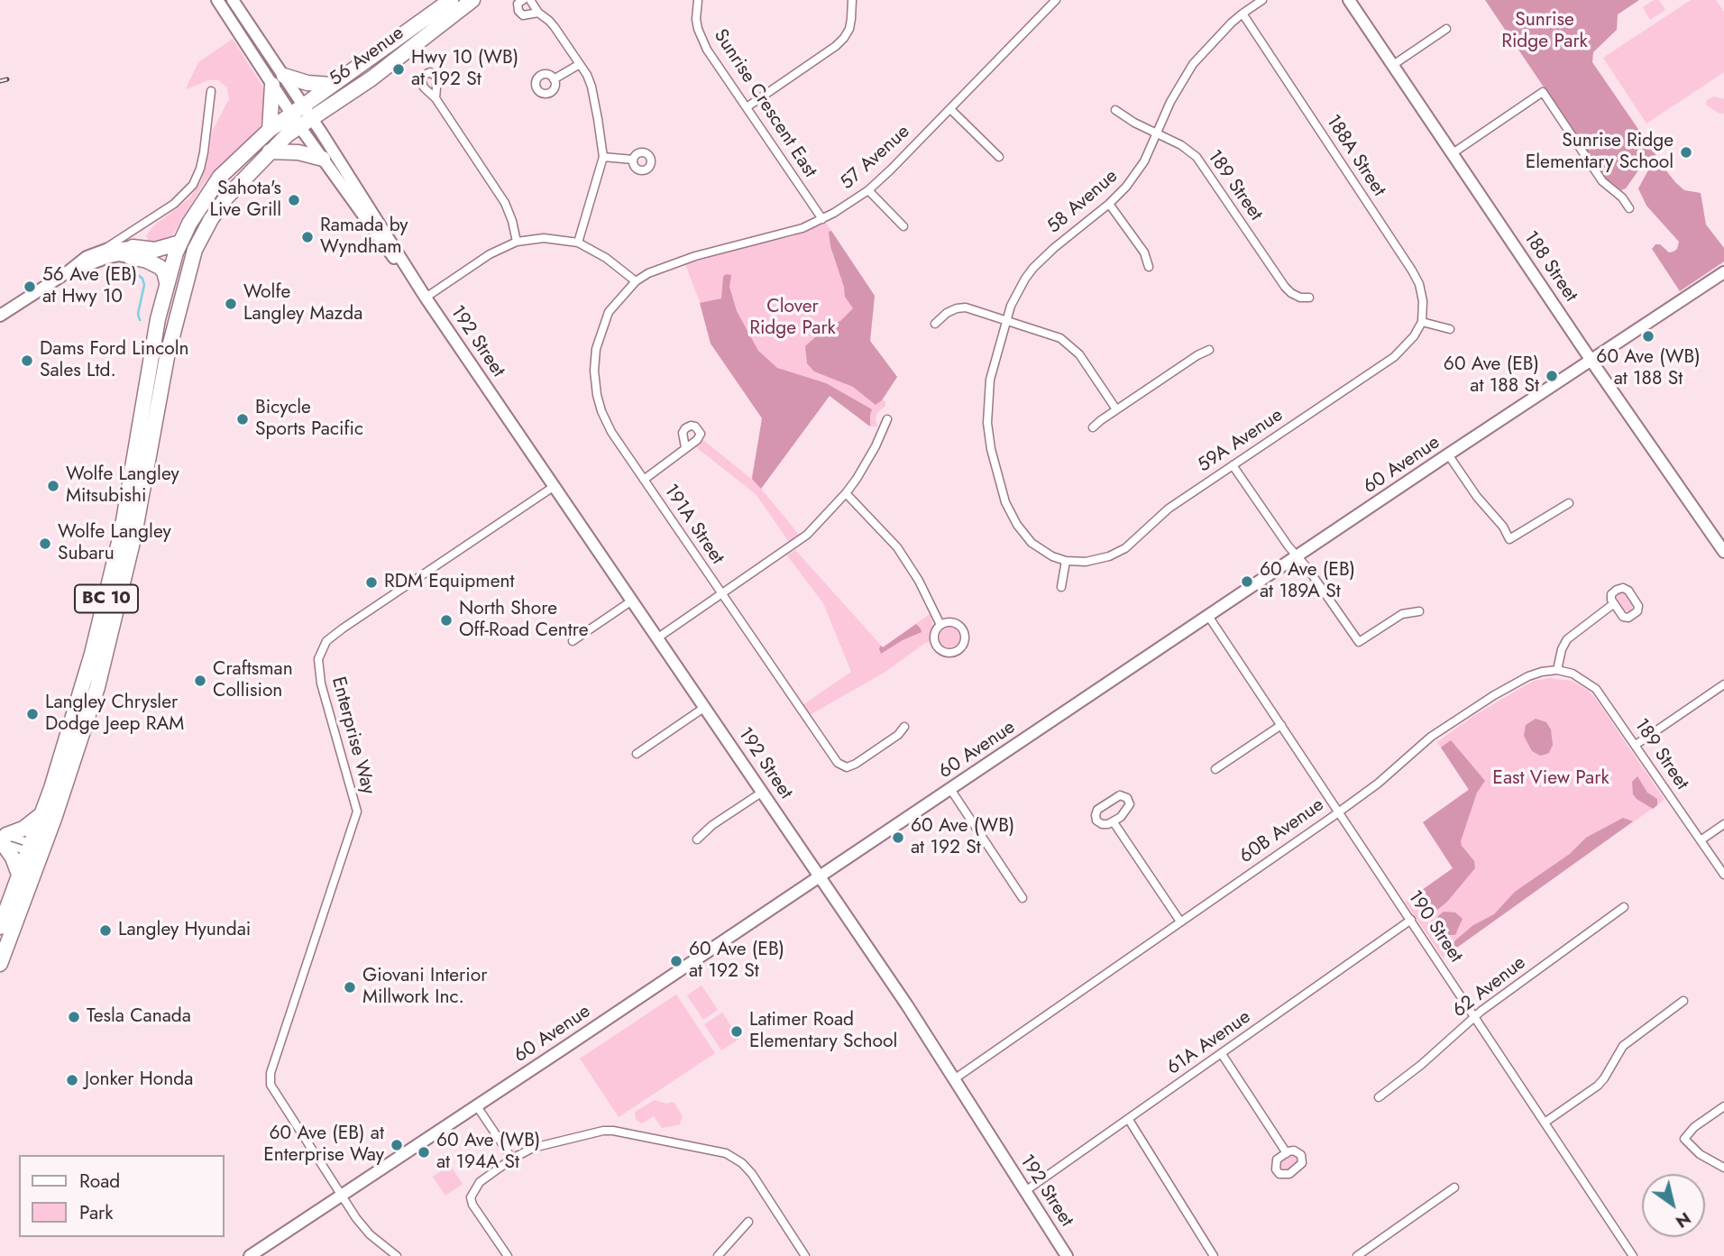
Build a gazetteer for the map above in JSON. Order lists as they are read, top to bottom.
{
  "streets": {
    "highway": ["56 Avenue", "BC 10"],
    "street": [
      "Sunrise Crescent East",
      "188A Street",
      "57 Avenue",
      "189 Street",
      "58 Avenue",
      "188 Street",
      "192 Street",
      "59A Avenue",
      "60 Avenue",
      "191A Street",
      "Enterprise Way",
      "60B Avenue",
      "190 Street",
      "62 Avenue",
      "61A Avenue"
    ]
  },
  "crossings": [
    ["56 Avenue", "192 Street"],
    ["56 Avenue", "BC 10"],
    ["Sunrise Crescent East", "57 Avenue"],
    ["188A Street", "58 Avenue"],
    ["188A Street", "59A Avenue"],
    ["57 Avenue", "191A Street"],
    ["189 Street", "58 Avenue"],
    ["189 Street", "60B Avenue"],
    ["58 Avenue", "59A Avenue"],
    ["188 Street", "60 Avenue"],
    ["192 Street", "60 Avenue"],
    ["192 Street", "BC 10"],
    ["192 Street", "Enterprise Way"],
    ["192 Street", "60B Avenue"],
    ["192 Street", "61A Avenue"],
    ["60 Avenue", "Enterprise Way"],
    ["60 Avenue", "190 Street"],
    ["60B Avenue", "190 Street"],
    ["190 Street", "62 Avenue"],
    ["190 Street", "61A Avenue"]
  ],
  "parks": ["Sunrise Ridge Park", "Clover Ridge Park", "East View Park"],
  "places": [
    "Hwy 10 (WB) at 192 St",
    "Sunrise Ridge Elementary School",
    "Sahota's Live Grill",
    "Ramada by Wyndham",
    "56 Ave (EB) at Hwy 10",
    "Wolfe Langley Mazda",
    "60 Ave (WB) at 188 St",
    "Dams Ford Lincoln Sales Ltd.",
    "60 Ave (EB) at 188 St",
    "Bicycle Sports Pacific",
    "Wolfe Langley Mitsubishi",
    "Wolfe Langley Subaru",
    "60 Ave (EB) at 189A St",
    "RDM Equipment",
    "North Shore Off-Road Centre",
    "Craftsman Collision",
    "Langley Chrysler Dodge Jeep RAM",
    "60 Ave (WB) at 192 St",
    "Langley Hyundai",
    "60 Ave (EB) at 192 St",
    "Giovani Interior Millwork Inc.",
    "Tesla Canada",
    "Latimer Road Elementary School",
    "Jonker Honda",
    "60 Ave (EB) at Enterprise Way",
    "60 Ave (WB) at 194A St"
  ],
  "legend": ["Road", "Park"],
  "north": "bottom right"
}
